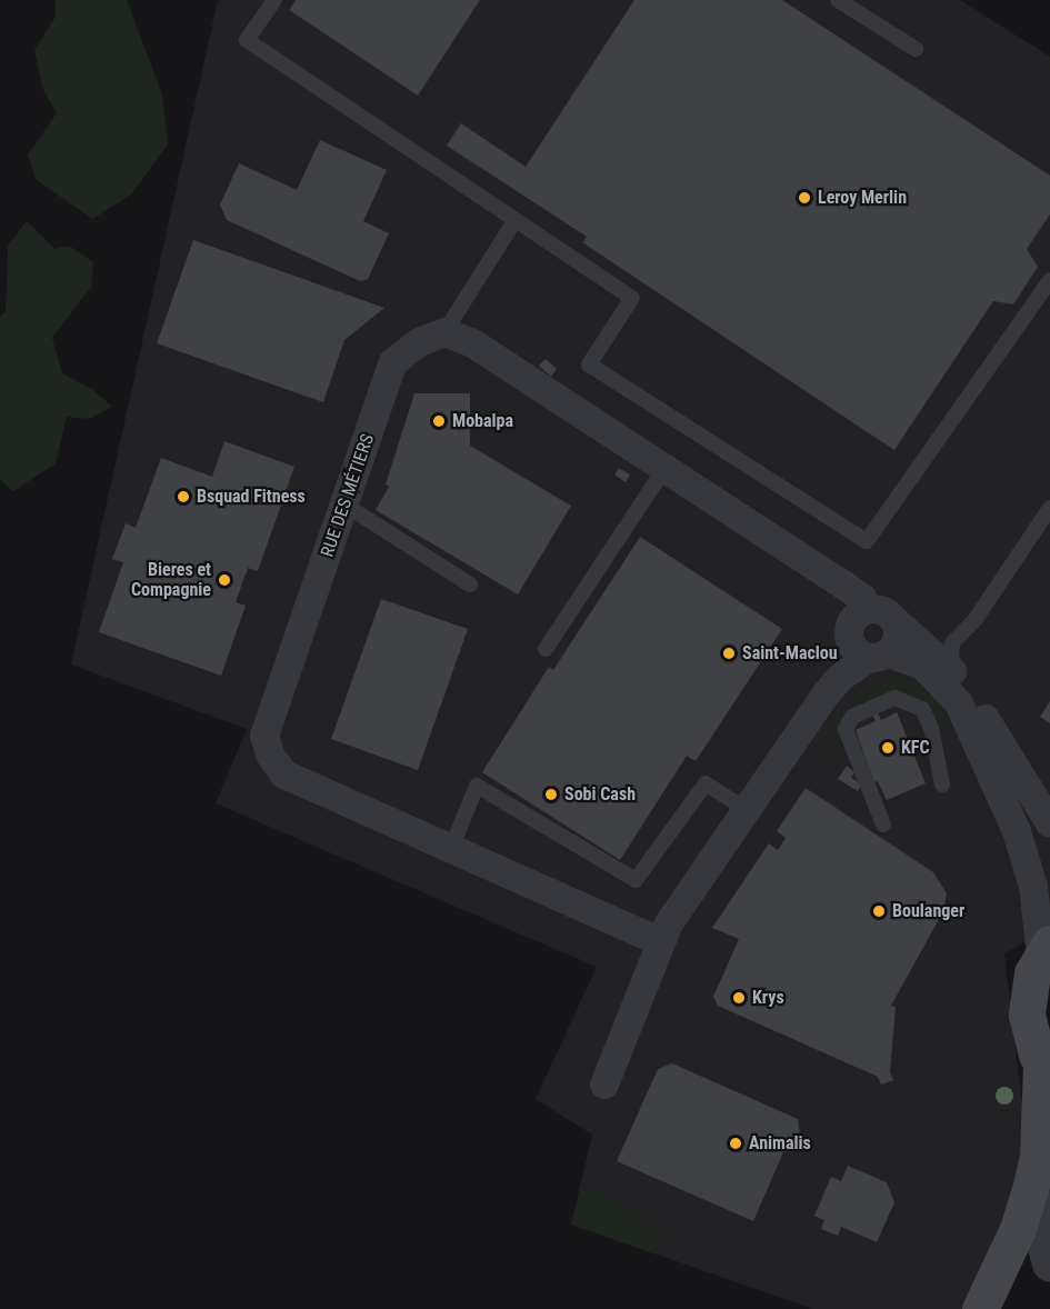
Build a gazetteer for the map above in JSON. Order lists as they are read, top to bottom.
{
  "streets": {
    "street": ["RUE DES MÉTIERS"]
  },
  "places": [
    "Leroy Merlin",
    "Mobalpa",
    "Bsquad Fitness",
    "Bieres et Compagnie",
    "Saint-Maclou",
    "KFC",
    "Sobi Cash",
    "Boulanger",
    "Krys",
    "Animalis"
  ]
}
